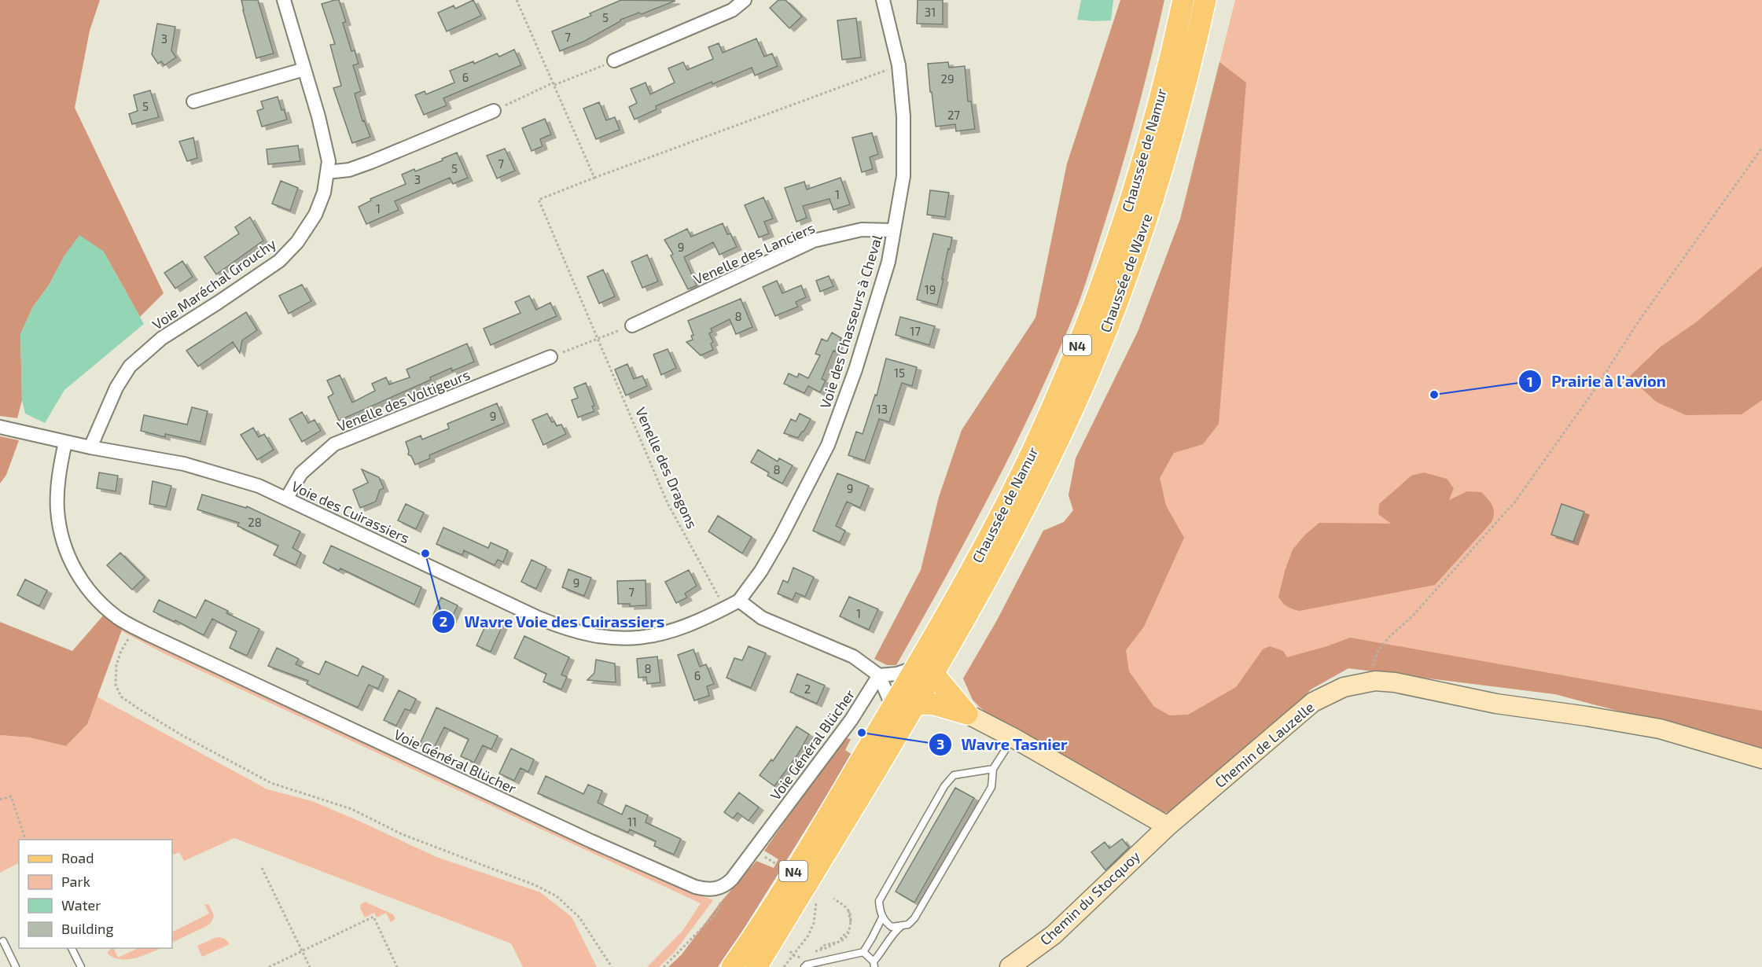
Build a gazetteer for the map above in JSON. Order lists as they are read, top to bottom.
{
  "streets": {
    "main road": ["Chaussée de Namur", "Chaussée de Wavre", "N4"],
    "street": [
      "Venelle des Lanciers",
      "Voie Maréchal Grouchy",
      "Voie des Chasseurs à Cheval",
      "Venelle des Voltigeurs",
      "Voie des Cuirassiers",
      "Voie Général Blücher",
      "Chemin de Lauzelle",
      "Chemin du Stocquoy"
    ],
    "path": ["Venelle des Dragons"]
  },
  "crossings": [
    ["Chaussée de Namur", "Chaussée de Wavre"],
    ["Venelle des Lanciers", "Voie des Chasseurs à Cheval"],
    ["Voie Maréchal Grouchy", "Voie des Cuirassiers"],
    ["Voie des Chasseurs à Cheval", "Voie des Cuirassiers"],
    ["Venelle des Voltigeurs", "Voie des Cuirassiers"],
    ["Voie des Cuirassiers", "Voie Général Blücher"],
    ["Chemin de Lauzelle", "Chemin du Stocquoy"]
  ],
  "places": ["Prairie à l'avion", "Wavre Voie des Cuirassiers", "Wavre Tasnier"],
  "house_numbers": [
    "31",
    "5",
    "7",
    "3",
    "6",
    "29",
    "5",
    "27",
    "7",
    "5",
    "3",
    "1",
    "1",
    "9",
    "19",
    "8",
    "17",
    "15",
    "13",
    "9",
    "8",
    "9",
    "28",
    "9",
    "7",
    "1",
    "8",
    "6",
    "2",
    "11"
  ],
  "legend": [
    "Road",
    "Park",
    "Water",
    "Building"
  ]
}
